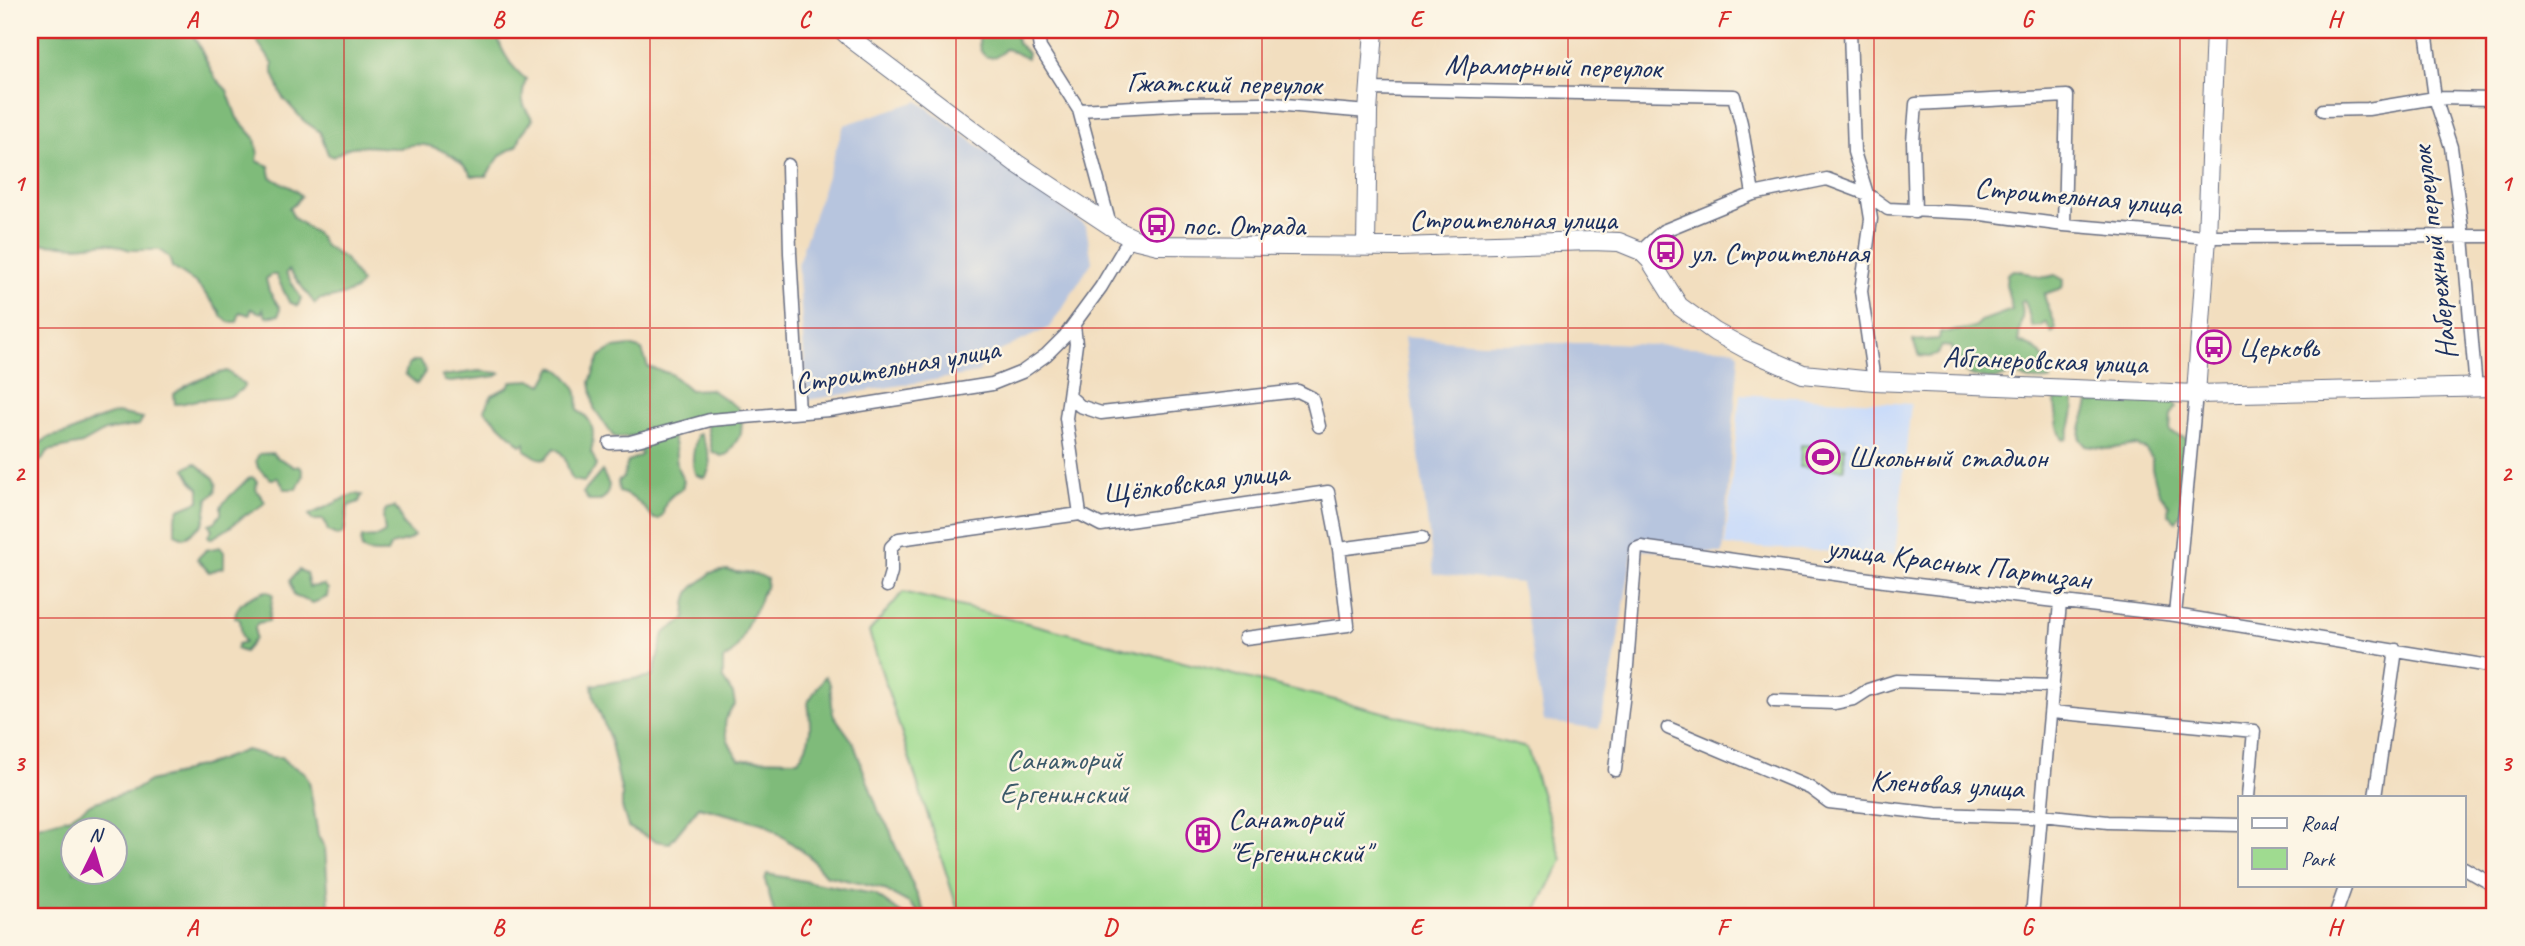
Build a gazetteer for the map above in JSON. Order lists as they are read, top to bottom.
{
  "streets": {
    "street": [
      "Мраморный переулок",
      "Гжатский переулок",
      "Строительная улица",
      "Набережный переулок",
      "Абганеровская улица",
      "Щёлковская улица",
      "улица Красных Партизан",
      "Кленовая улица"
    ]
  },
  "crossings": [
    ["Мраморный переулок", "Строительная улица"],
    ["Строительная улица", "Набережный переулок"],
    ["Строительная улица", "Абганеровская улица"],
    ["Набережный переулок", "Абганеровская улица"]
  ],
  "parks": ["Санаторий Ергенинский"],
  "places": {
    "bus stop": ["пос. Отрада", "ул. Строительная", "Церковь"],
    "sports": ["Школьный стадион"],
    "building": ["Санаторий \"Ергенинский\""]
  },
  "legend": ["Road", "Park"],
  "north": "top",
  "grid": {
    "columns": [
      "A",
      "B",
      "C",
      "D",
      "E",
      "F",
      "G",
      "H"
    ],
    "rows": ["1", "2", "3"]
  }
}
